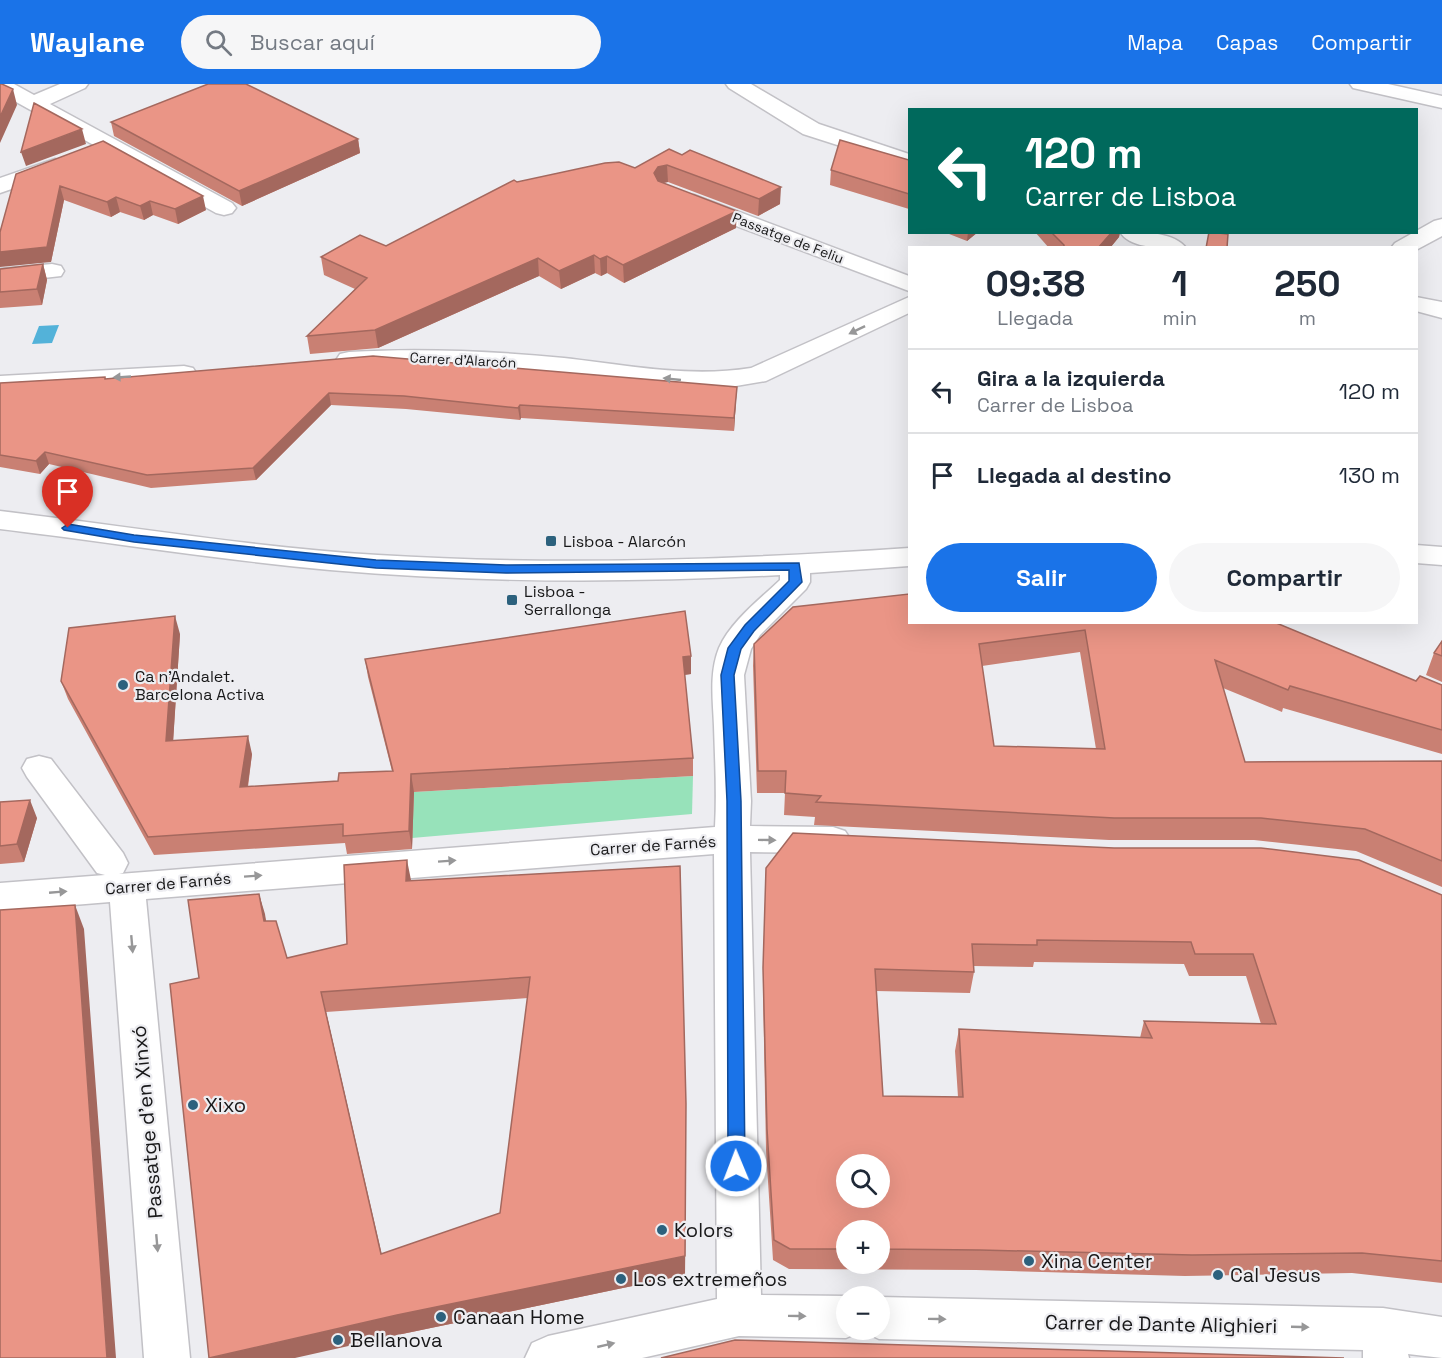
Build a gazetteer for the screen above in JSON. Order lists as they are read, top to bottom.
{
  "streets": {
    "street": [
      "Passatge de Feliu",
      "Carrer d'Alarcón",
      "Carrer de Farnés",
      "Passatge d'en Xinxó",
      "Carrer de Dante Alighieri"
    ]
  },
  "crossings": [
    ["Carrer de Farnés", "Passatge d'en Xinxó"]
  ],
  "one_way": ["Passatge d'en Xinxó", "Carrer de Dante Alighieri"],
  "places": {
    "transit": ["Lisboa - Alarcón", "Lisboa - Serrallonga"],
    "other": [
      "Ca n'Andalet. Barcelona Activa",
      "Xixo",
      "Kolors",
      "Xina Center",
      "Cal Jesus",
      "Los extremeños",
      "Canaan Home",
      "Bellanova"
    ]
  },
  "page": {
    "header": "Waylane",
    "search": "Buscar aquí",
    "nav": ["Mapa", "Capas", "Compartir"],
    "turn": ["120 m", "Carrer de Lisboa"],
    "eta": [
      "09:38",
      "Llegada",
      "1",
      "min",
      "250",
      "m"
    ],
    "list": [
      {
        "name": "Gira a la izquierda",
        "note": "Carrer de Lisboa",
        "value": "120 m"
      },
      {
        "name": "Llegada al destino",
        "value": "130 m"
      }
    ],
    "buttons": ["Salir", "Compartir"],
    "map_buttons": ["+", "−"]
  }
}
